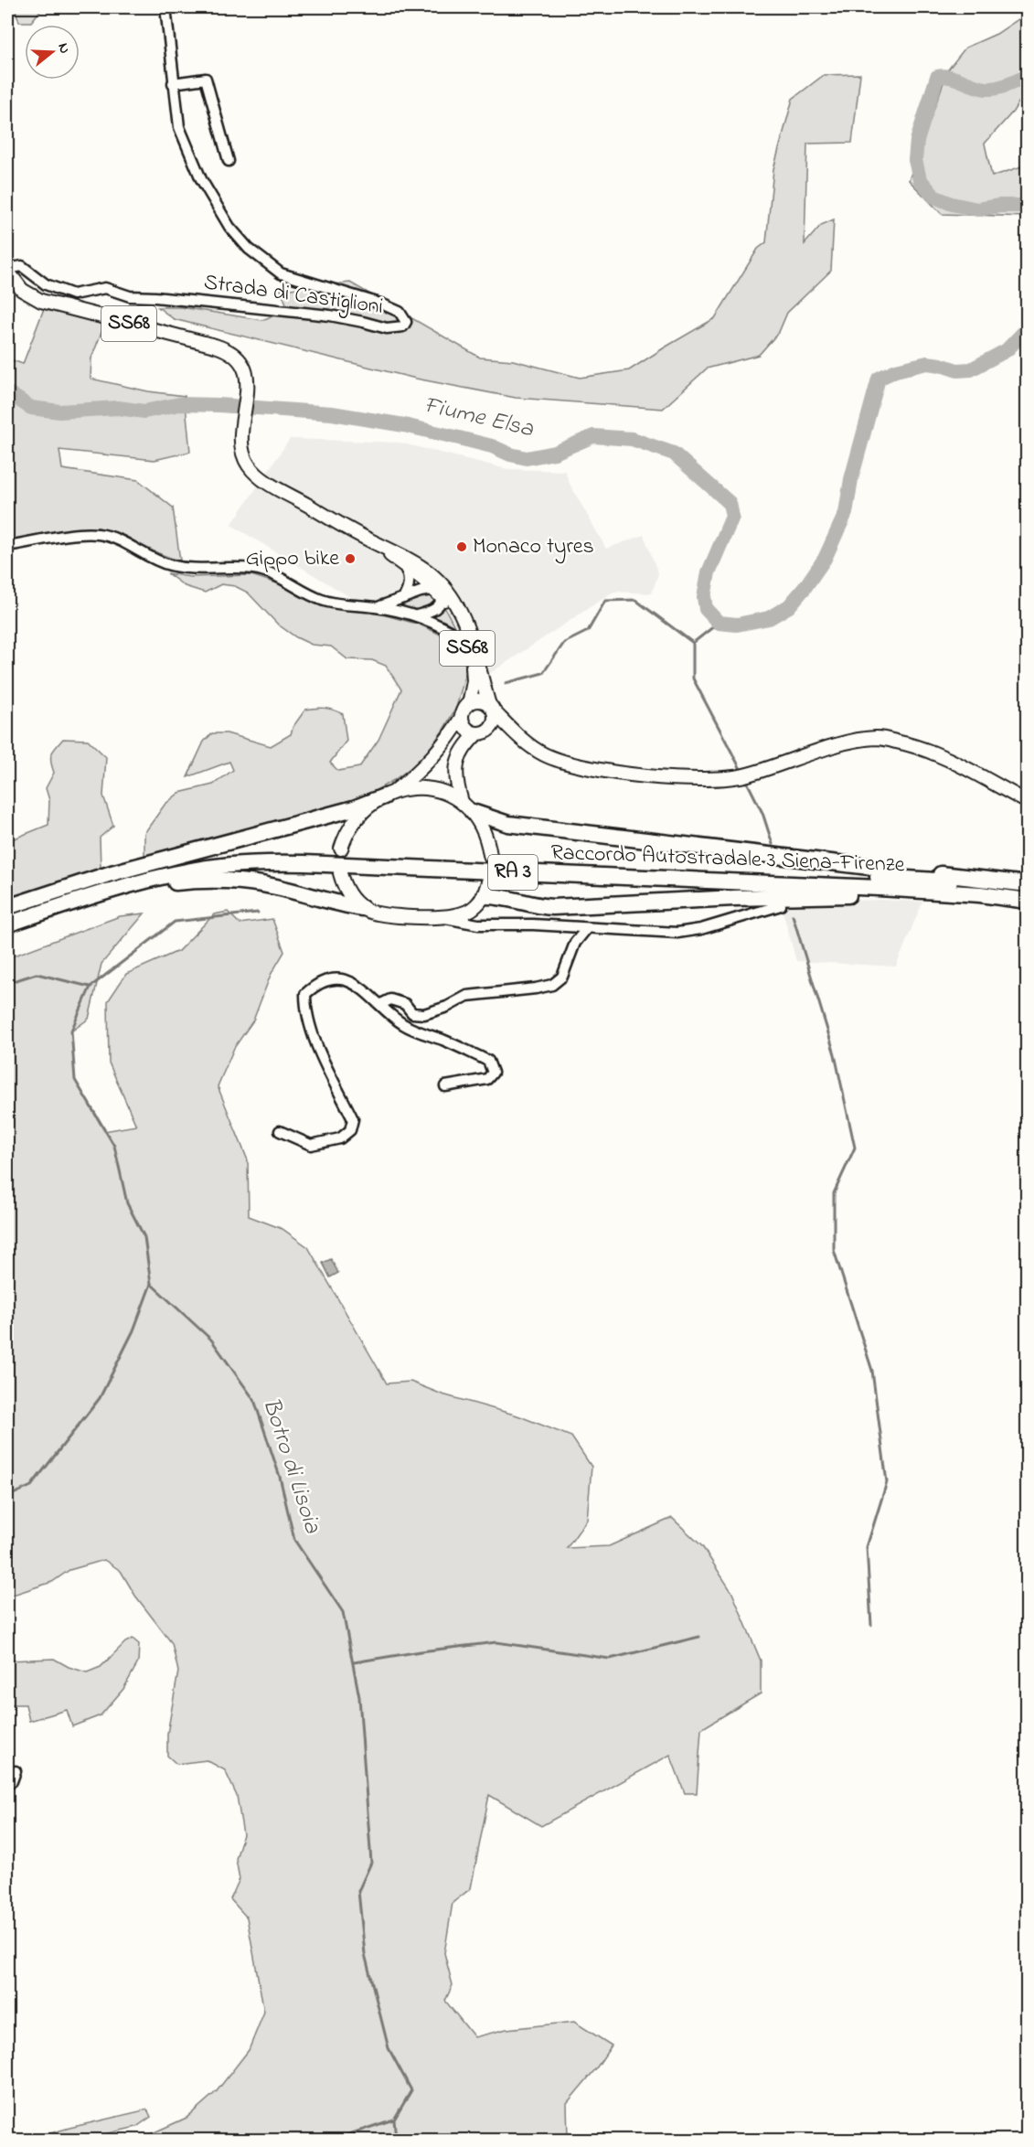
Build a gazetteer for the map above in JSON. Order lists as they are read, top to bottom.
{
  "streets": {
    "highway": ["Raccordo Autostradale 3 Siena-Firenze", "RA 3"],
    "main road": ["SS68"],
    "street": ["Strada di Castiglioni"]
  },
  "crossings": [
    ["Strada di Castiglioni", "SS68"]
  ],
  "water": ["Fiume Elsa", "Botro di Lisoia"],
  "places": ["Monaco tyres", "Gippo bike"],
  "north": "right"
}
